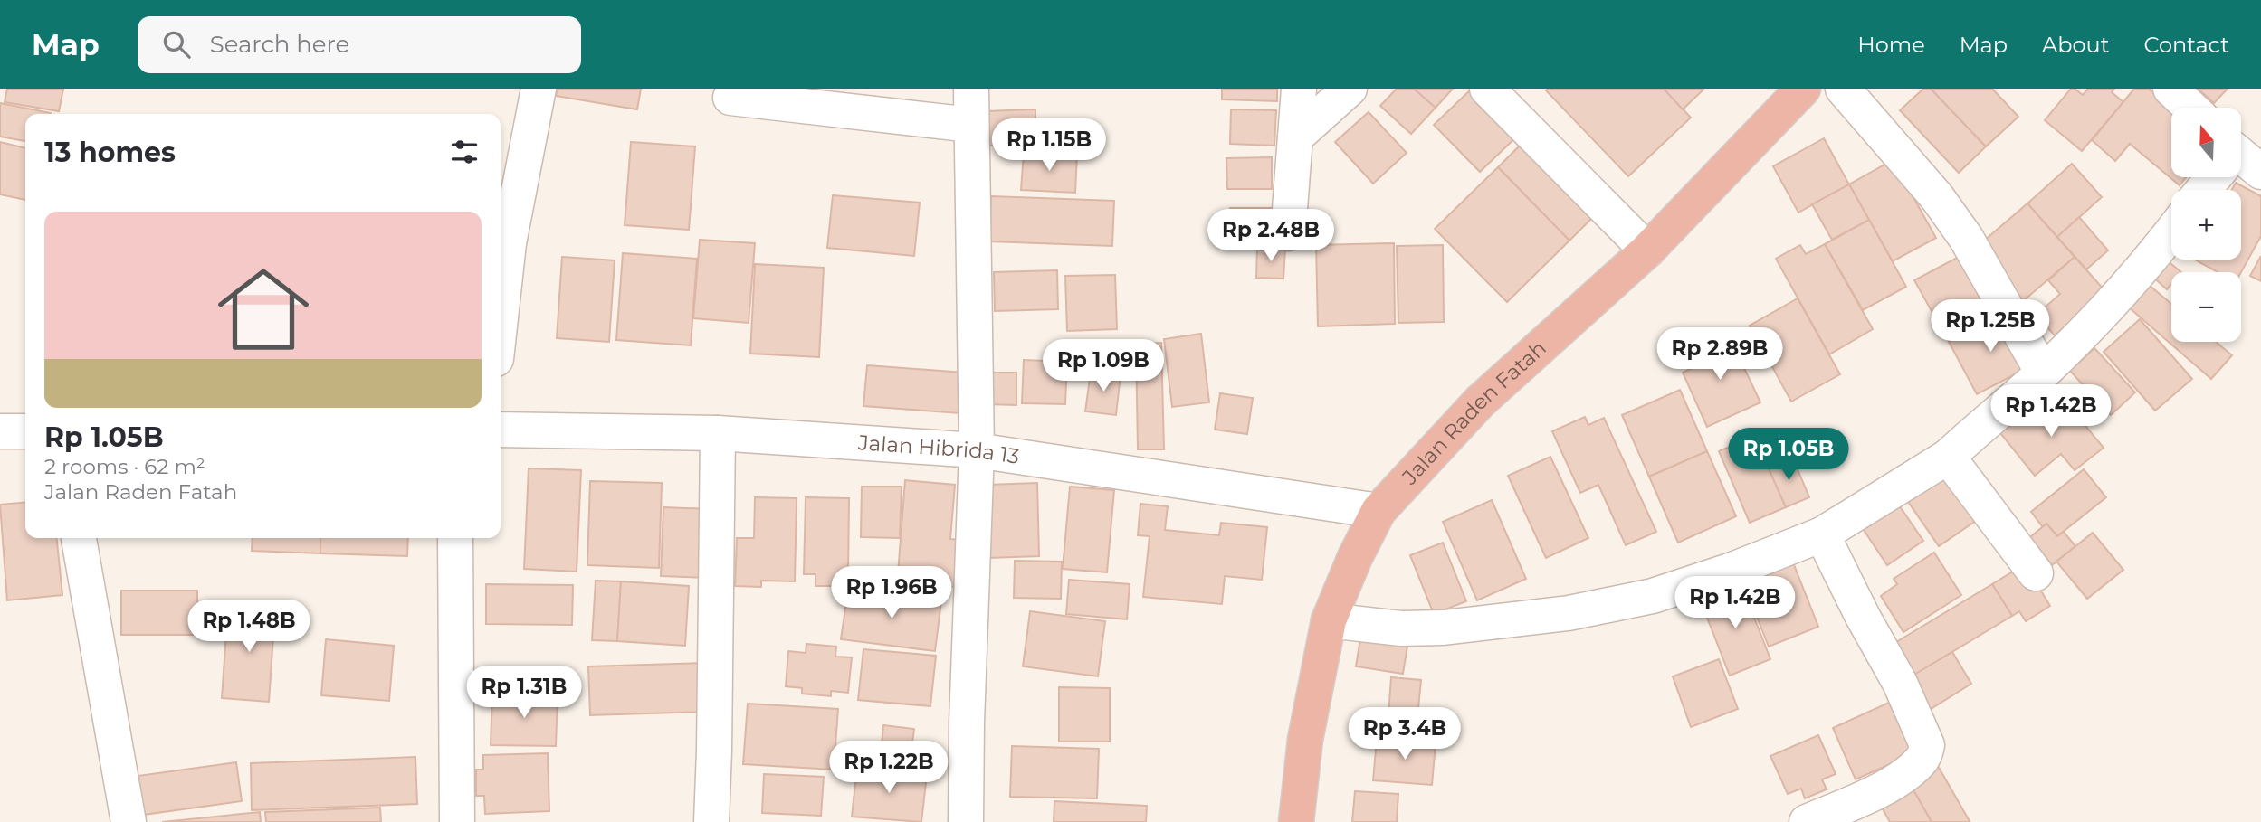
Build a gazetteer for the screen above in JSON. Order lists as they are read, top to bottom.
{
  "streets": {
    "highway": ["Jalan Raden Fatah"],
    "street": ["Jalan Hibrida 13"]
  },
  "crossings": [
    ["Jalan Raden Fatah", "Jalan Hibrida 13"]
  ],
  "north": "top",
  "page": {
    "header": "Map",
    "search": "Search here",
    "nav": [
      "Home",
      "Map",
      "About",
      "Contact"
    ],
    "map_buttons": ["+", "−"],
    "heading": "13 homes",
    "price": [
      "Rp 1.15B",
      "Rp 2.48B",
      "Rp 1.25B",
      "Rp 2.89B",
      "Rp 1.09B",
      "Rp 1.42B",
      "Rp 1.05B",
      "Rp 1.96B",
      "Rp 1.42B",
      "Rp 1.48B",
      "Rp 1.31B",
      "Rp 3.4B",
      "Rp 1.22B"
    ],
    "list": [
      {
        "name": "Rp 1.05B",
        "note": "2 rooms · 62 m² · Jalan Raden Fatah"
      }
    ]
  }
}
